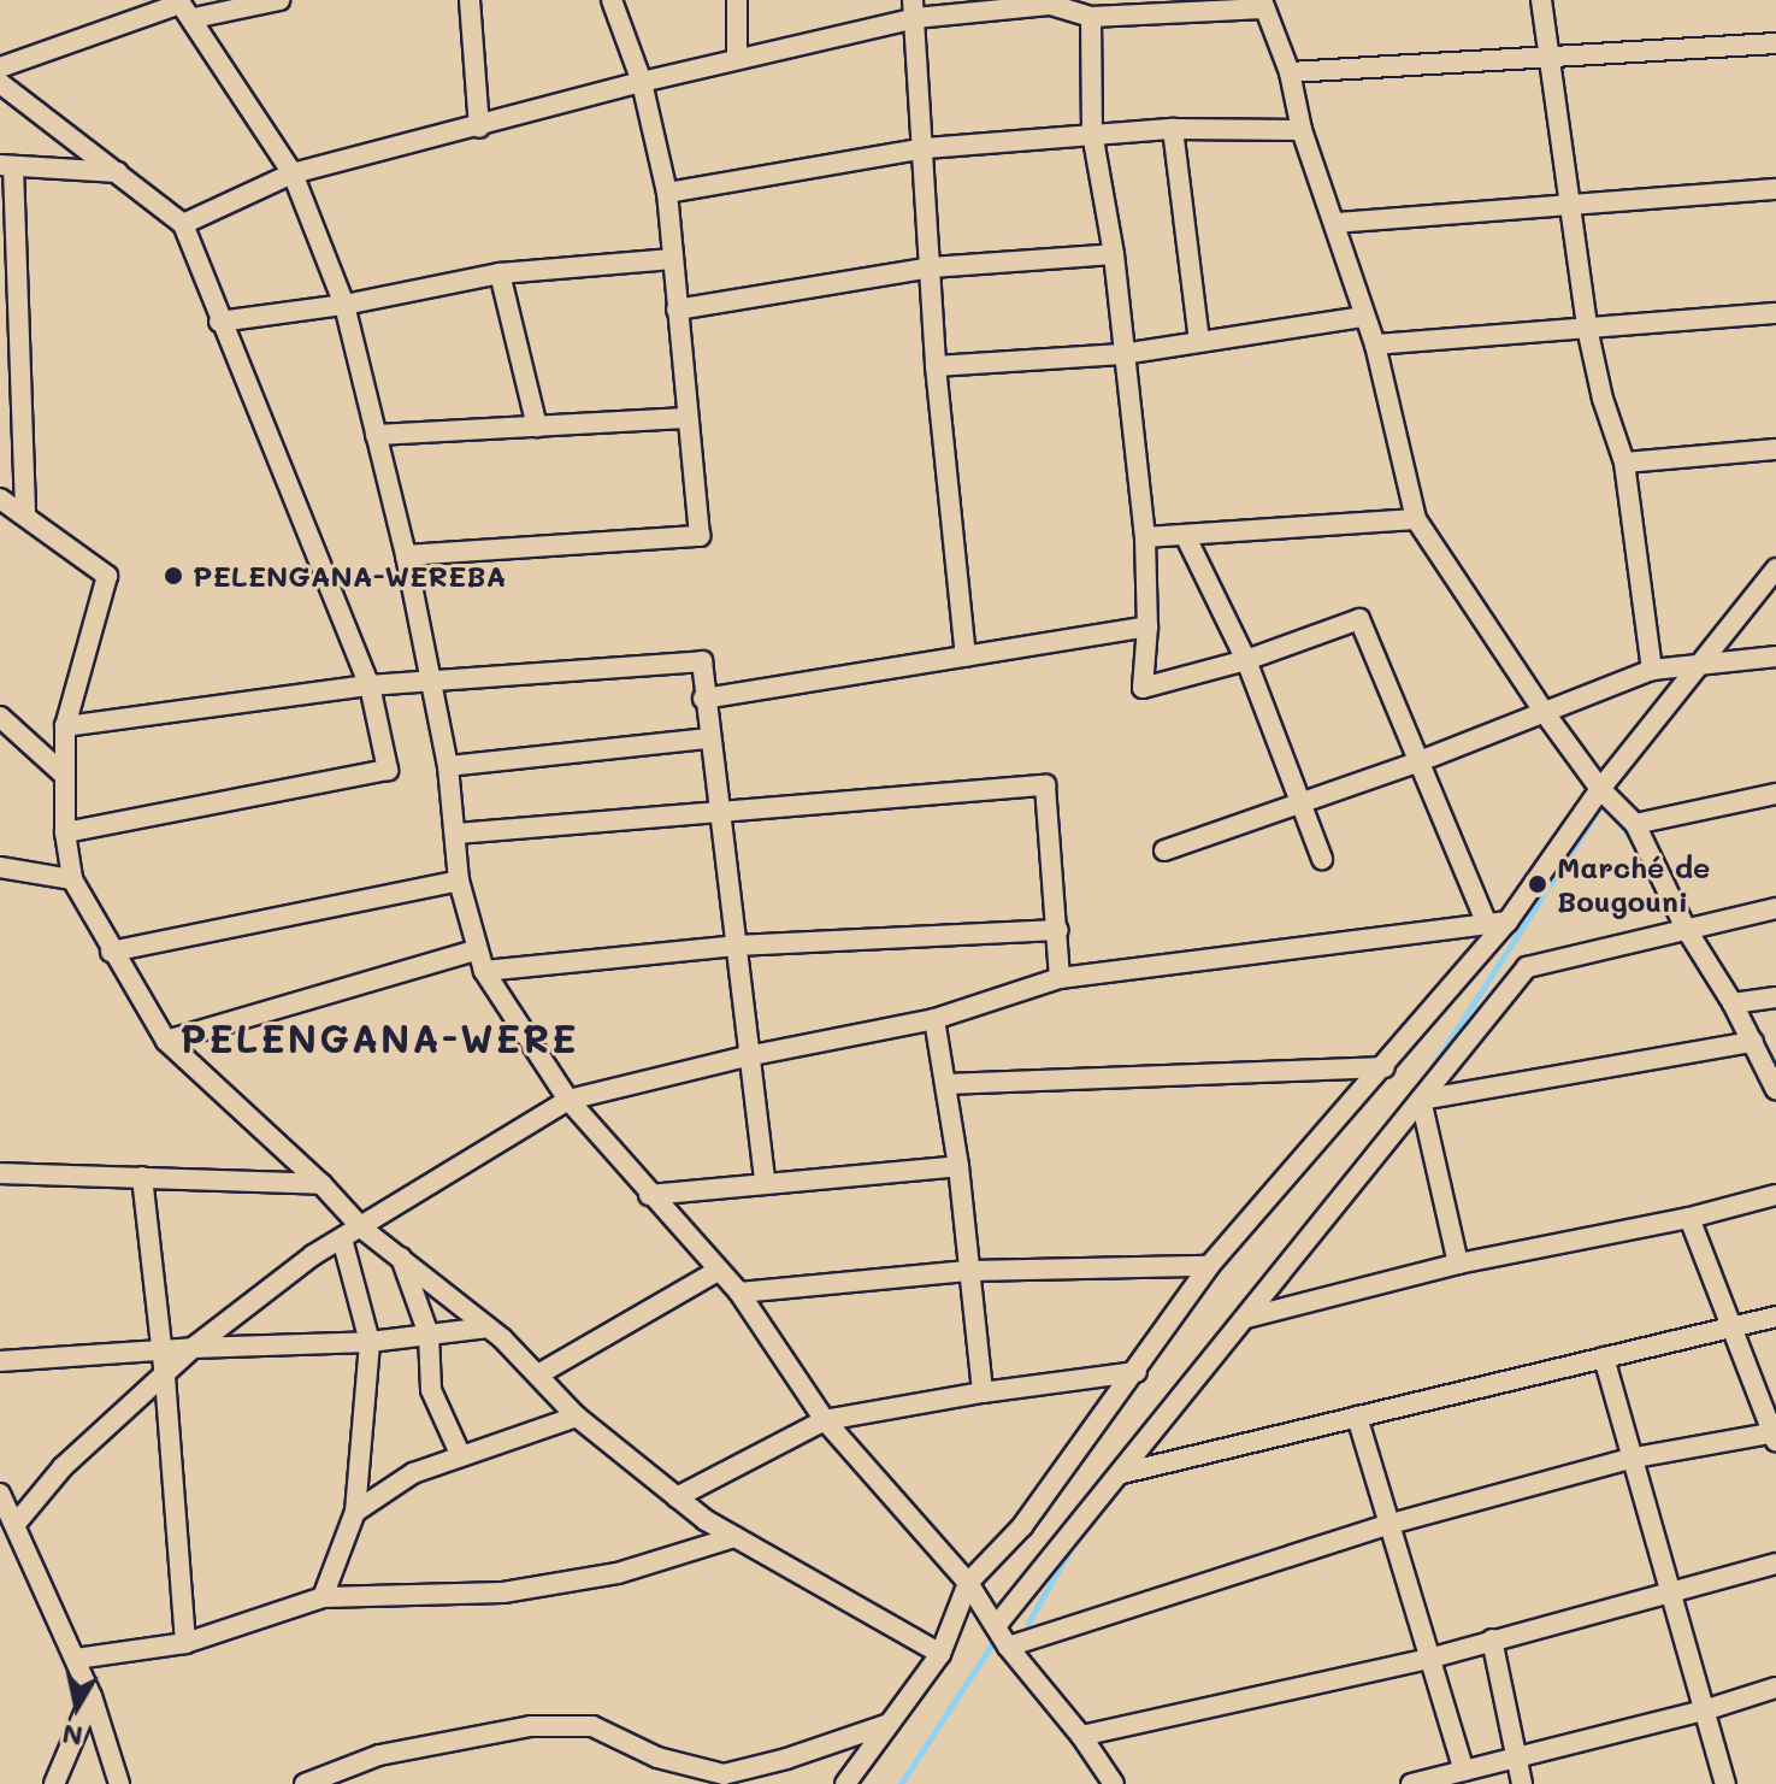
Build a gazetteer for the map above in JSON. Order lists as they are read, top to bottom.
{
  "districts": ["PELENGANA-WERE"],
  "places": ["PELENGANA-WEREBA", "Marché de Bougouni"],
  "north": "bottom"
}
